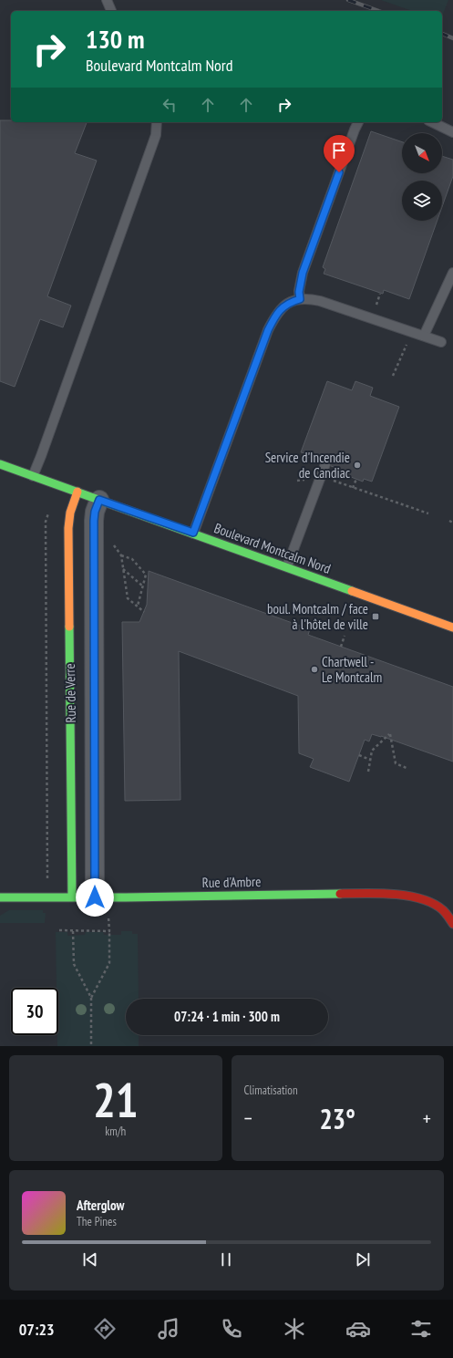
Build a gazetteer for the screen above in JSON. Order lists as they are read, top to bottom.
{
  "streets": {
    "street": ["Boulevard Montcalm Nord", "Rue de Verre", "Rue d'Ambre"]
  },
  "crossings": [
    ["Boulevard Montcalm Nord", "Rue de Verre"],
    ["Rue de Verre", "Rue d'Ambre"]
  ],
  "places": {
    "other": ["Service d'Incendie de Candiac", "Chartwell - Le Montcalm"],
    "transit": ["boul. Montcalm / face à l'hôtel de ville"]
  },
  "north": "bottom right",
  "page": {
    "turn": ["130 m", "Boulevard Montcalm Nord"],
    "limit": "30",
    "trip": "07:24 · 1 min · 300 m",
    "tile": [
      ["21", "km/h"],
      "Climatisation"
    ],
    "heat": ["−", "23°", "+"],
    "song": ["Afterglow", "The Pines"],
    "tabs": "07:23"
  }
}
